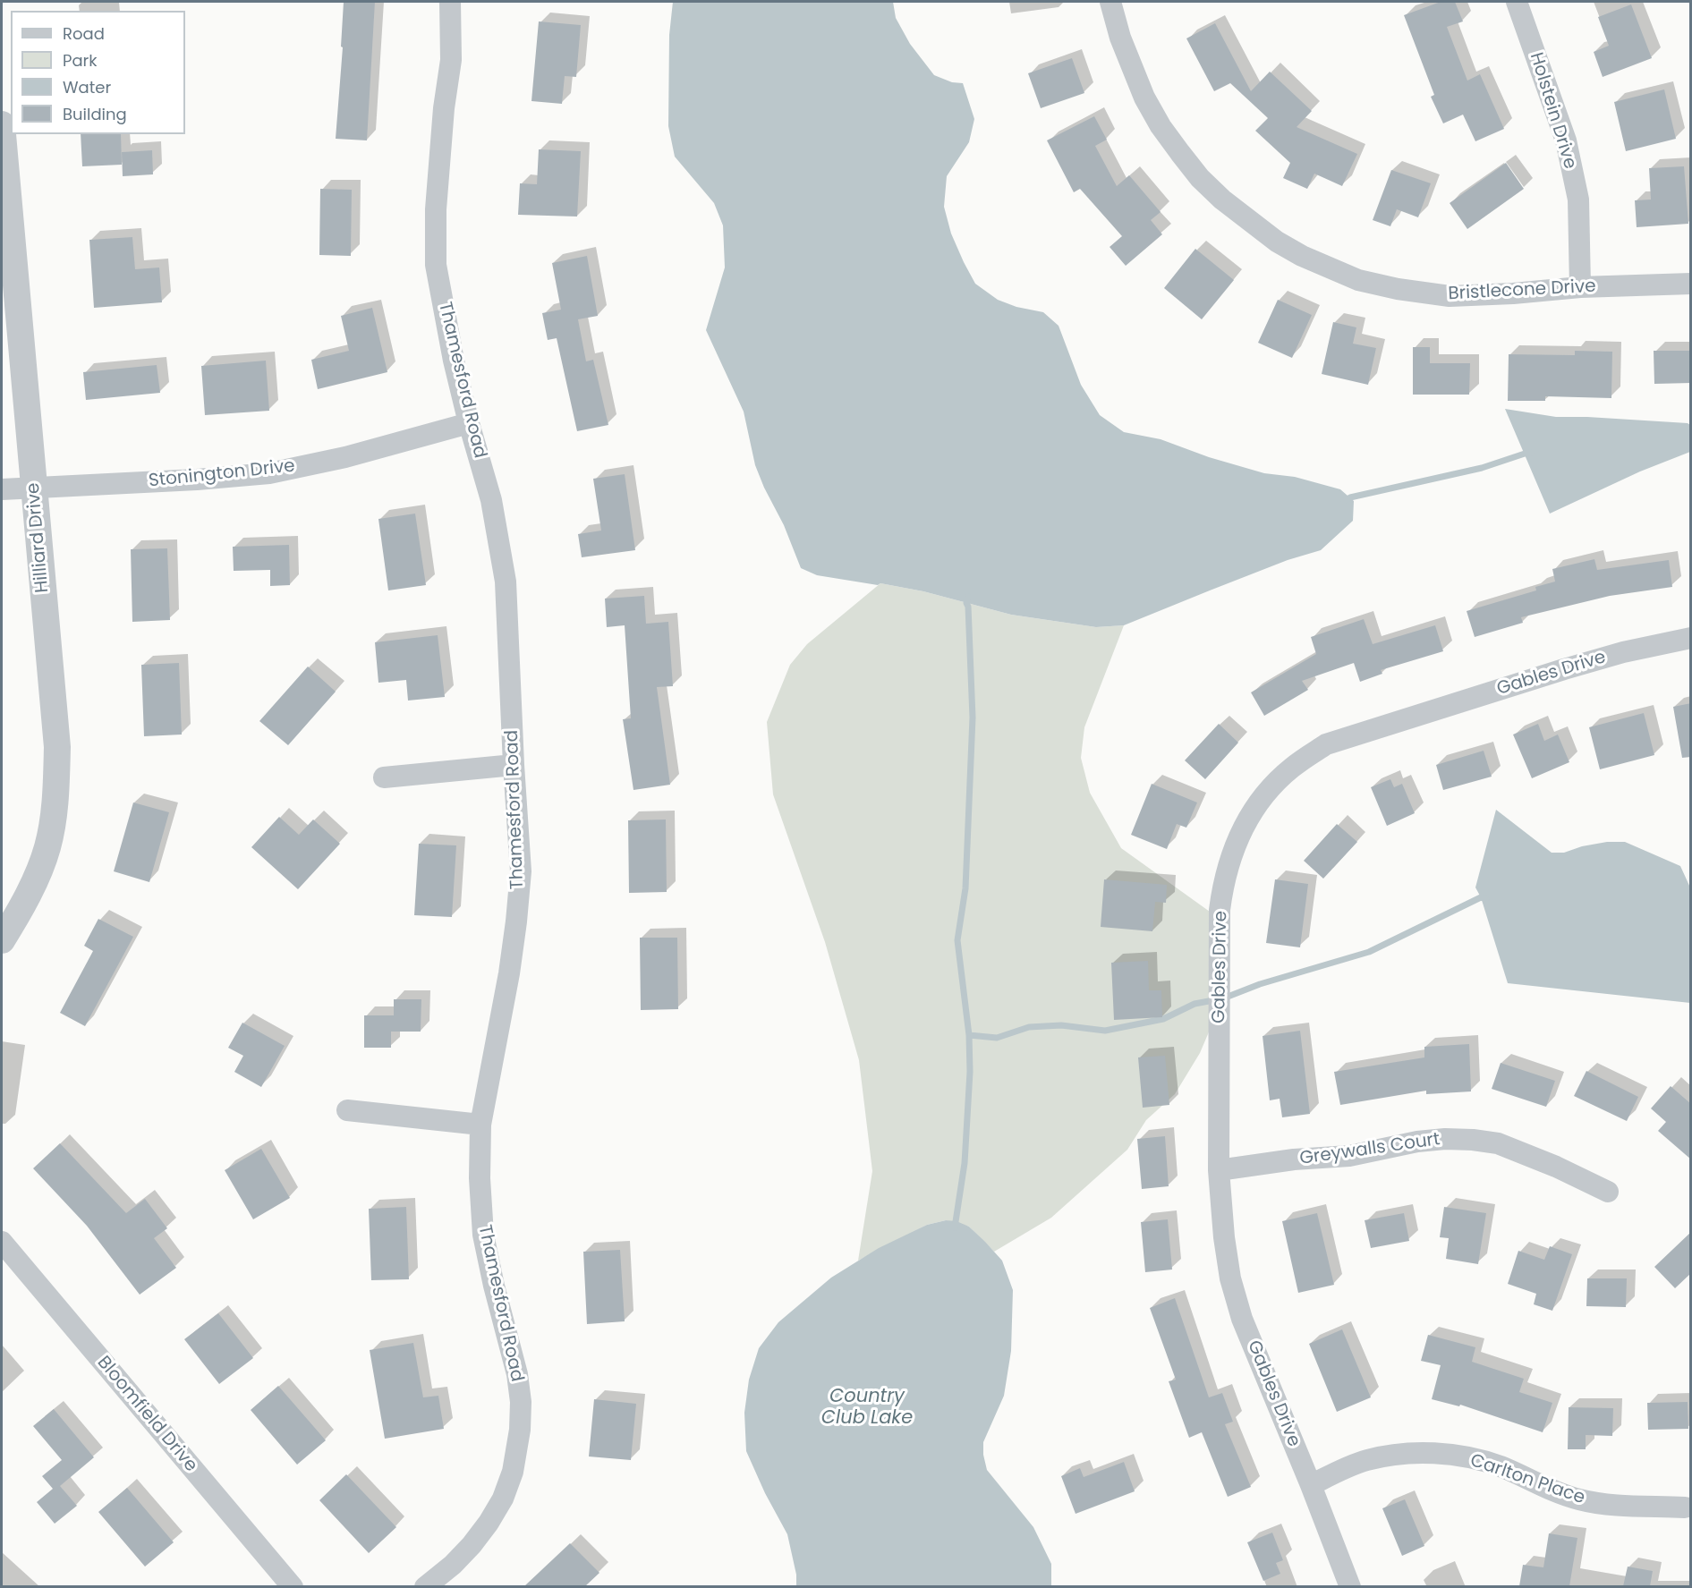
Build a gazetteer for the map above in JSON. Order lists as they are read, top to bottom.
{
  "streets": {
    "street": [
      "Holstein Drive",
      "Bristlecone Drive",
      "Thamesford Road",
      "Stonington Drive",
      "Hilliard Drive",
      "Gables Drive",
      "Greywalls Court",
      "Bloomfield Drive",
      "Carlton Place"
    ]
  },
  "crossings": [
    ["Holstein Drive", "Bristlecone Drive"],
    ["Thamesford Road", "Stonington Drive"],
    ["Stonington Drive", "Hilliard Drive"],
    ["Gables Drive", "Greywalls Court"],
    ["Gables Drive", "Carlton Place"]
  ],
  "water": ["Country Club Lake"],
  "legend": [
    "Road",
    "Park",
    "Water",
    "Building"
  ]
}
